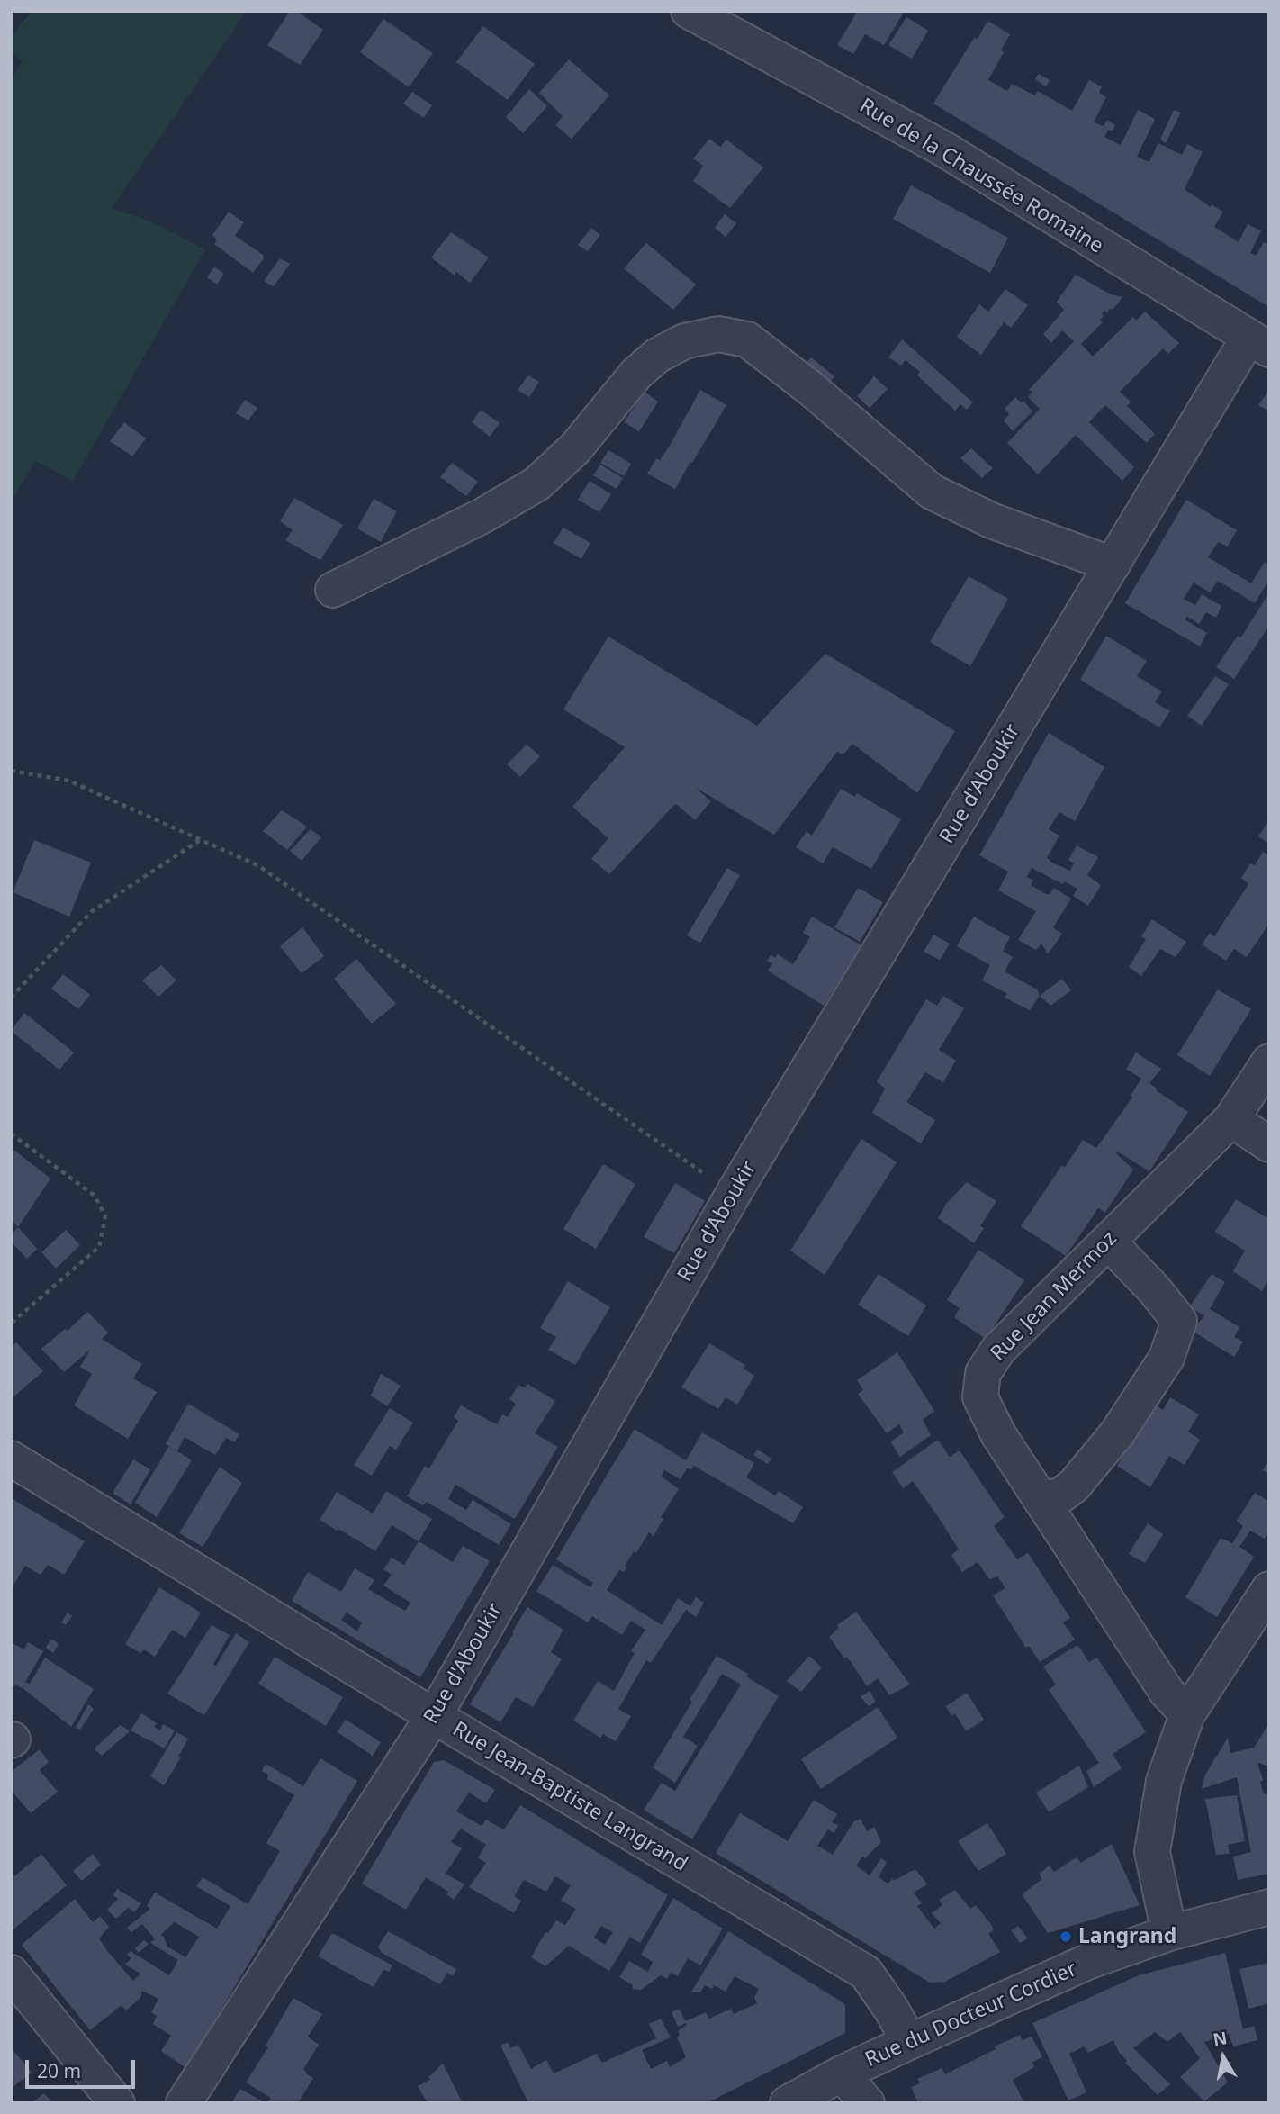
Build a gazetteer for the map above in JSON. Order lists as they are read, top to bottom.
{
  "streets": {
    "street": [
      "Rue de la Chaussée Romaine",
      "Rue d'Aboukir",
      "Rue Jean Mermoz",
      "Rue Jean-Baptiste Langrand",
      "Rue du Docteur Cordier"
    ]
  },
  "crossings": [
    ["Rue de la Chaussée Romaine", "Rue d'Aboukir"],
    ["Rue d'Aboukir", "Rue Jean-Baptiste Langrand"],
    ["Rue Jean-Baptiste Langrand", "Rue du Docteur Cordier"]
  ],
  "places": ["Langrand"],
  "scale_bar": "20 m",
  "north": "top"
}
